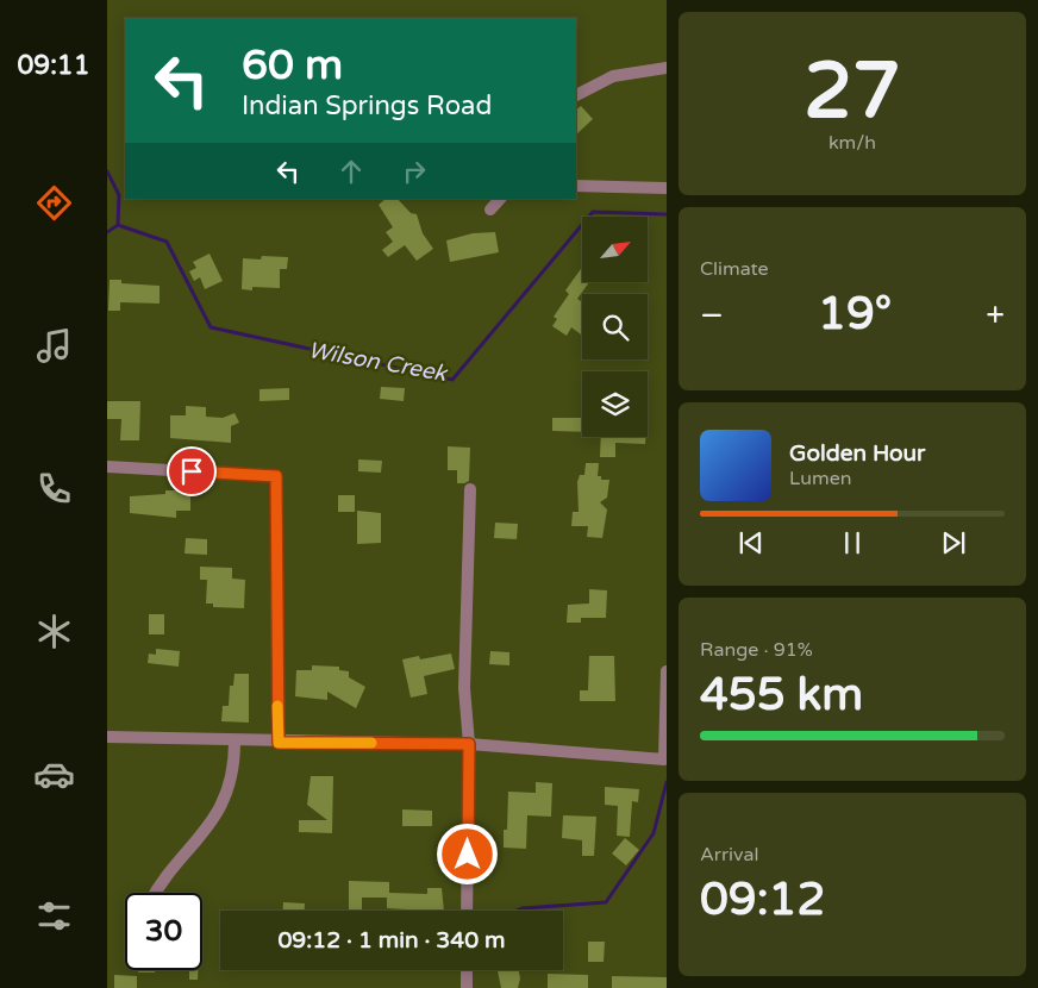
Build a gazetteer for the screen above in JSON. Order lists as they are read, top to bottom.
{
  "water": ["Wilson Creek"],
  "north": "top right",
  "page": {
    "tabs": "09:11",
    "tile": [
      ["27", "km/h"],
      "Climate",
      ["Range · 91%", "455 km"],
      ["Arrival", "09:12"]
    ],
    "turn": ["60 m", "Indian Springs Road"],
    "heat": ["−", "19°", "+"],
    "song": ["Golden Hour", "Lumen"],
    "limit": "30",
    "trip": "09:12 · 1 min · 340 m"
  }
}
